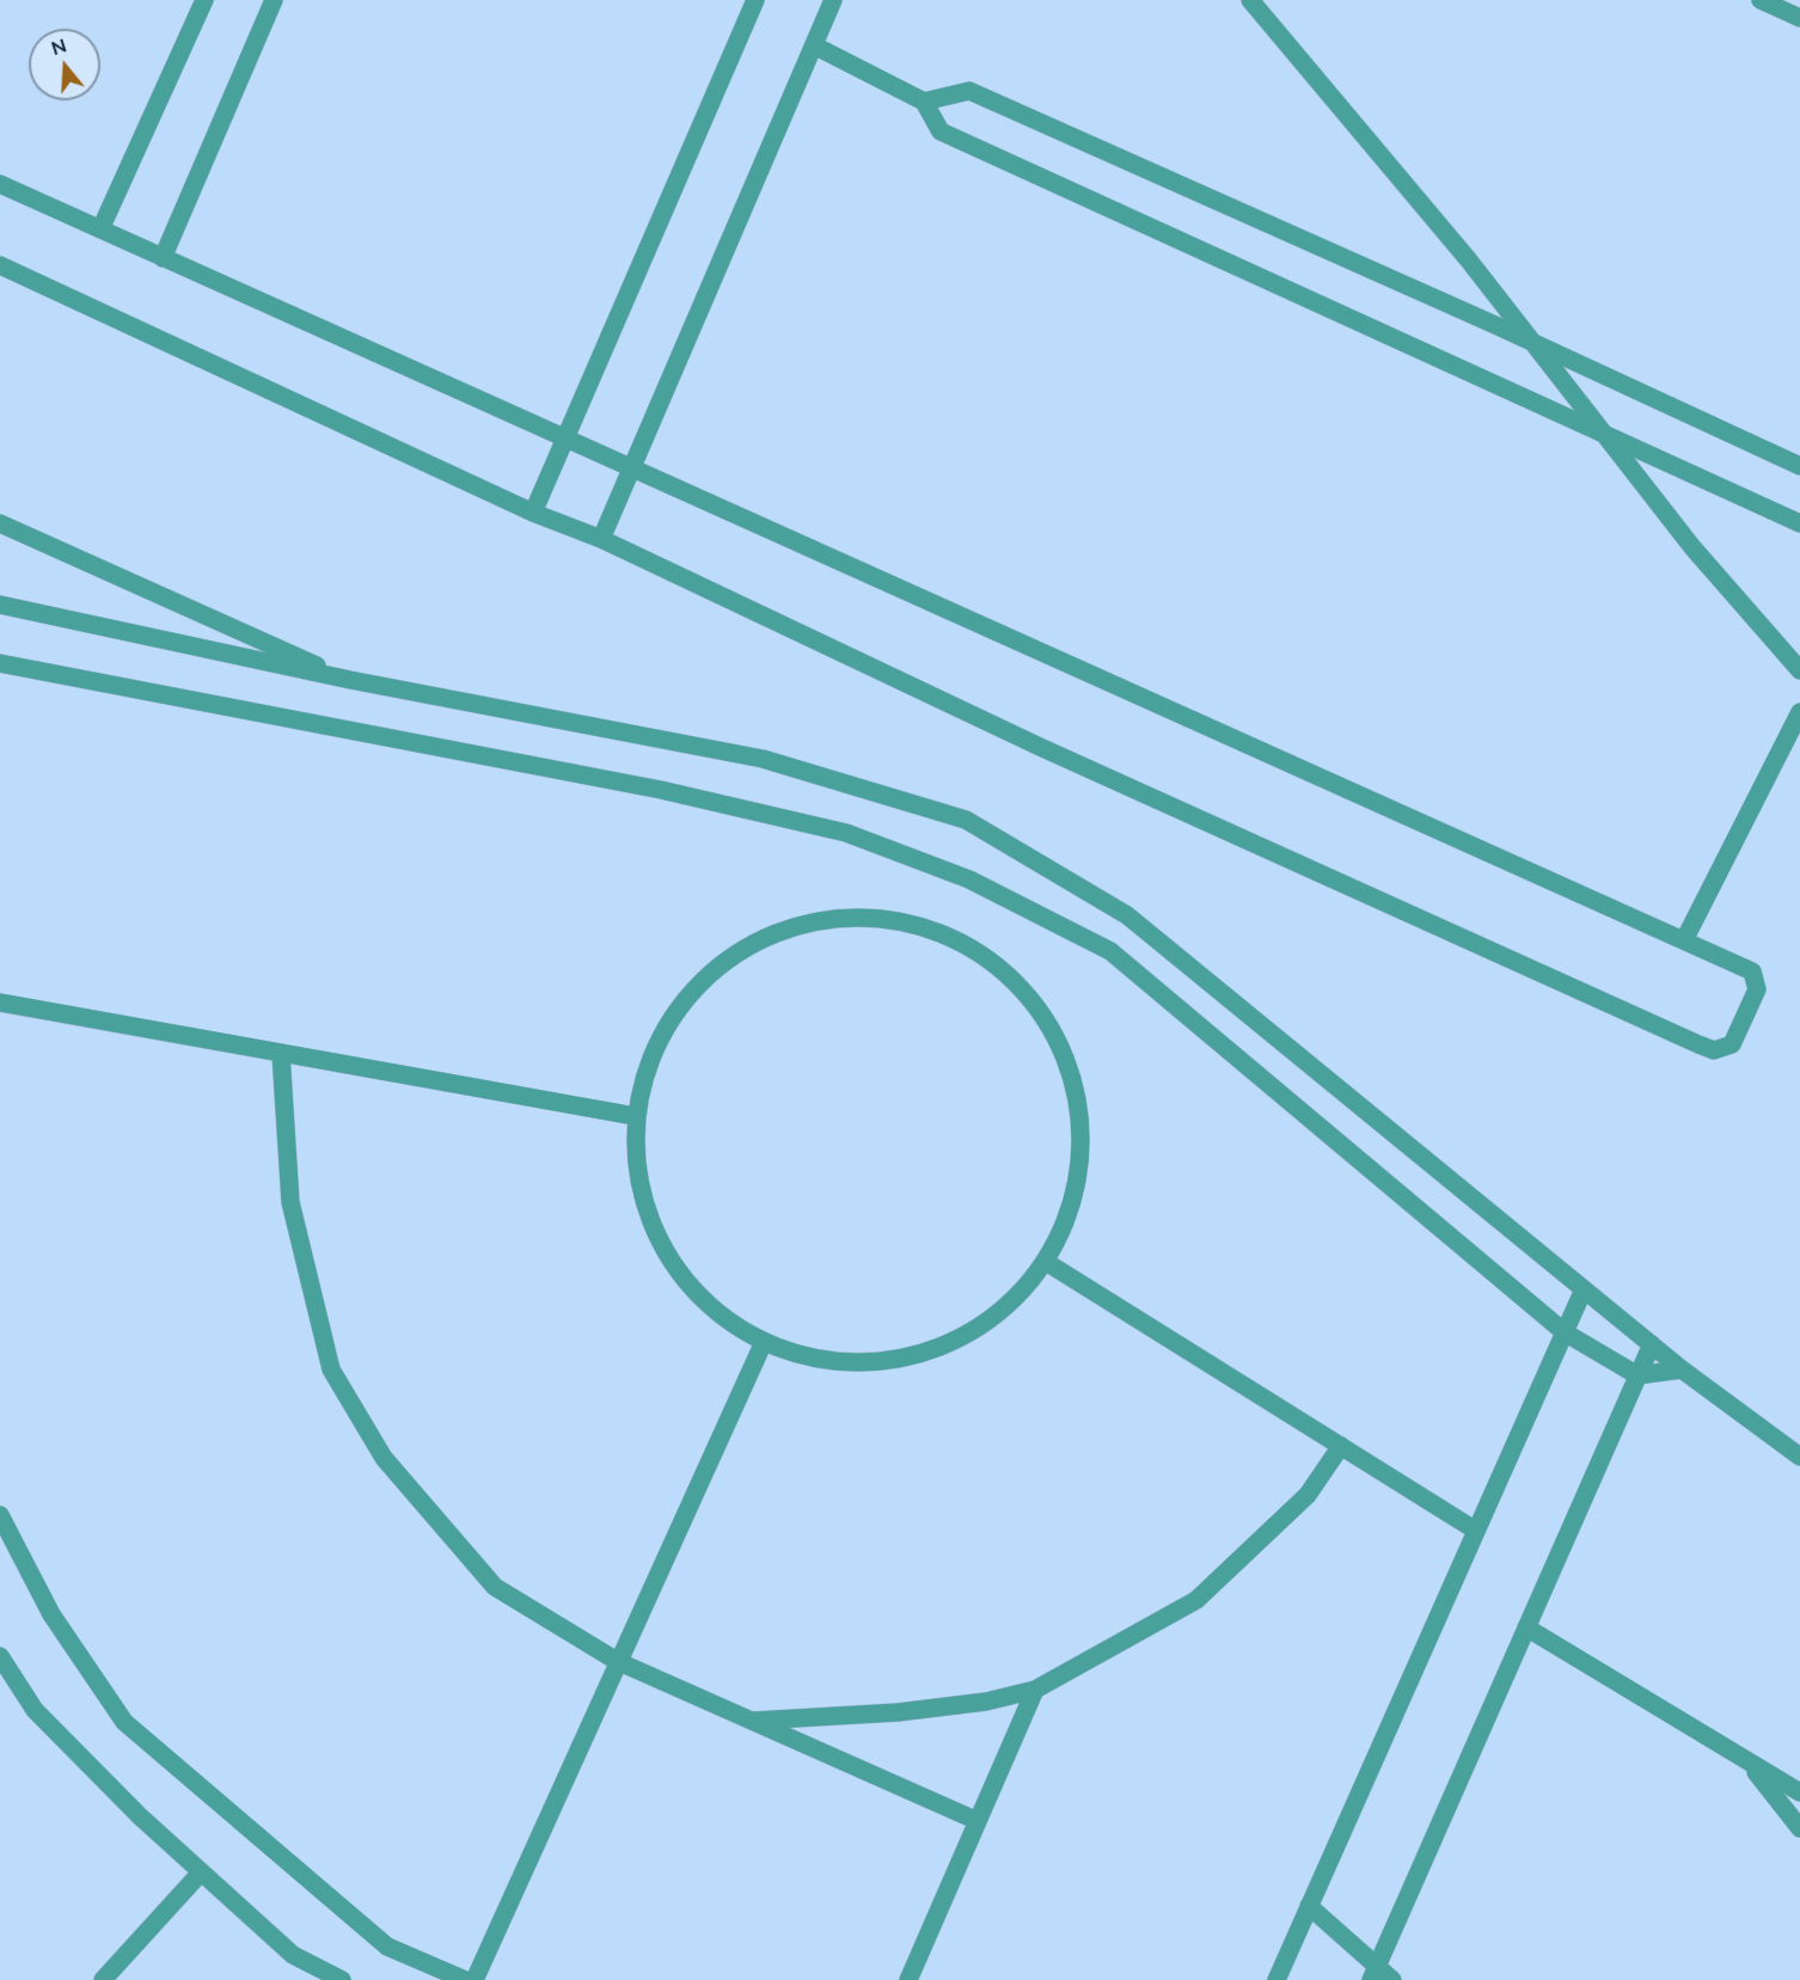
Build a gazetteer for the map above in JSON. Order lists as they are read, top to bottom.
{
  "north": "top"
}
